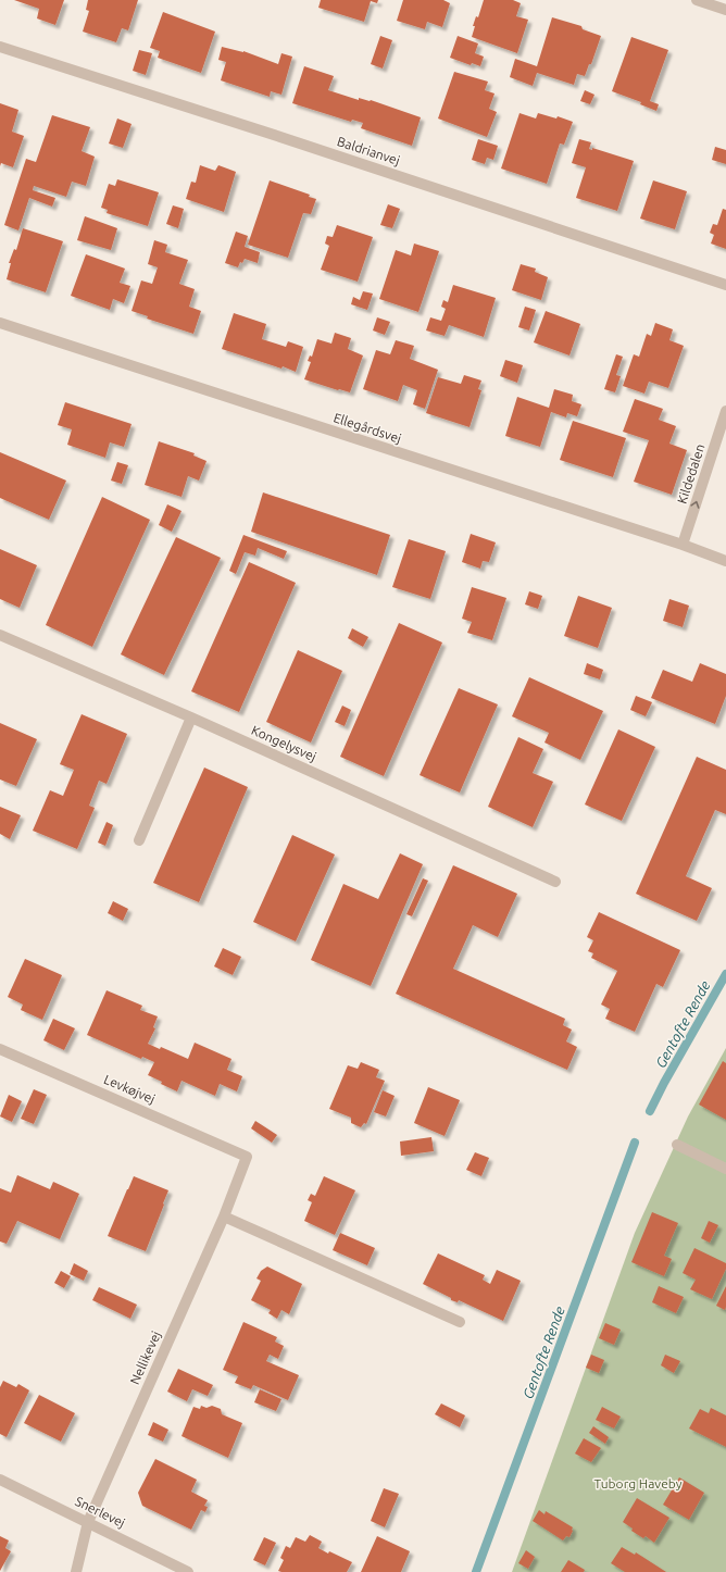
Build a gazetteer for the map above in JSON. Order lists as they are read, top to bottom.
{
  "streets": {
    "street": [
      "Baldrianvej",
      "Ellegårdsvej",
      "Kildedalen",
      "Kongelysvej",
      "Levkøjvej",
      "Nellikevej",
      "Snerlevej"
    ]
  },
  "crossings": [
    ["Ellegårdsvej", "Kildedalen"],
    ["Levkøjvej", "Nellikevej"],
    ["Nellikevej", "Snerlevej"]
  ],
  "one_way": ["Kildedalen"],
  "water": ["Gentofte Rende"],
  "parks": ["Tuborg Haveby"]
}
